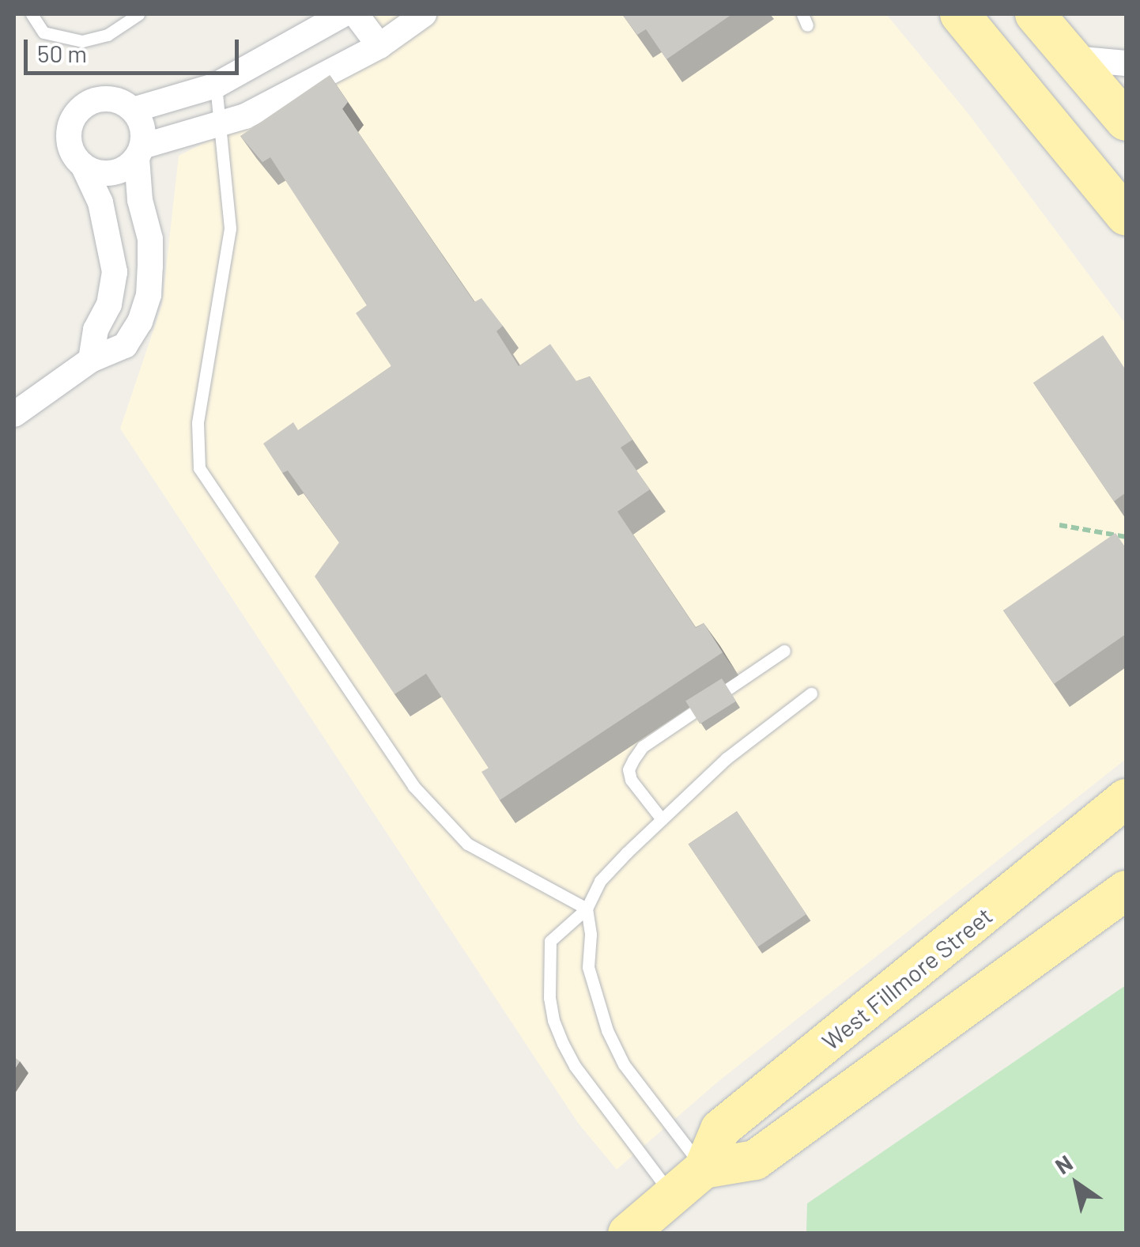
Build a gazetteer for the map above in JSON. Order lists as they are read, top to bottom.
{
  "streets": {
    "main road": ["West Fillmore Street"]
  },
  "scale_bar": "50 m",
  "north": "top left"
}
